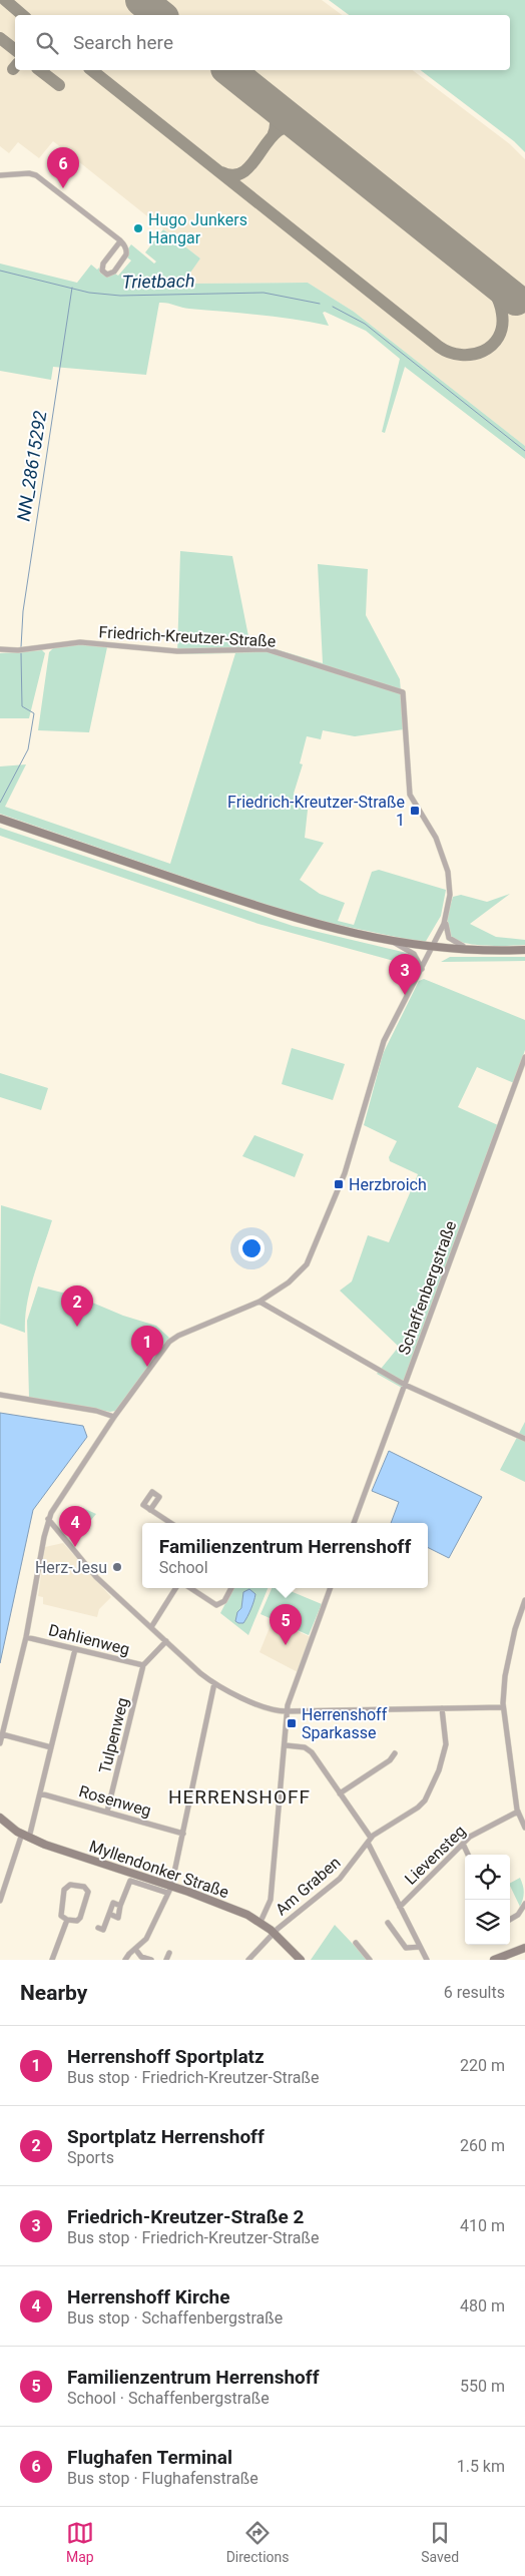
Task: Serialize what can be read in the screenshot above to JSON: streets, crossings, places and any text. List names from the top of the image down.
{
  "streets": {
    "main road": ["Myllendonker Straße"],
    "street": [
      "Friedrich-Kreutzer-Straße",
      "Schaffenbergstraße",
      "Dahlienweg",
      "Tulpenweg",
      "Rosenweg",
      "Lievensteg",
      "Am Graben"
    ]
  },
  "crossings": [
    ["Friedrich-Kreutzer-Straße", "Dahlienweg"],
    ["Dahlienweg", "Tulpenweg"],
    ["Tulpenweg", "Rosenweg"],
    ["Myllendonker Straße", "Am Graben"]
  ],
  "districts": ["HERRENSHOFF"],
  "water": ["Trietbach", "NN_28615292"],
  "places": {
    "other": ["Hugo Junkers Hangar", "Herz-Jesu"],
    "transit": ["Friedrich-Kreutzer-Straße 1", "Herzbroich", "Herrenshoff Sparkasse"]
  },
  "page": {
    "search": "Search here",
    "pins": [
      "6",
      "3",
      "2",
      "1",
      "4",
      "5"
    ],
    "popup": ["Familienzentrum Herrenshoff", "School"],
    "heading": ["Nearby", "6 results"],
    "list": [
      {
        "mark": "1",
        "name": "Herrenshoff Sportplatz",
        "note": "Bus stop · Friedrich-Kreutzer-Straße",
        "value": "220 m"
      },
      {
        "mark": "2",
        "name": "Sportplatz Herrenshoff",
        "note": "Sports",
        "value": "260 m"
      },
      {
        "mark": "3",
        "name": "Friedrich-Kreutzer-Straße 2",
        "note": "Bus stop · Friedrich-Kreutzer-Straße",
        "value": "410 m"
      },
      {
        "mark": "4",
        "name": "Herrenshoff Kirche",
        "note": "Bus stop · Schaffenbergstraße",
        "value": "480 m"
      },
      {
        "mark": "5",
        "name": "Familienzentrum Herrenshoff",
        "note": "School · Schaffenbergstraße",
        "value": "550 m"
      },
      {
        "mark": "6",
        "name": "Flughafen Terminal",
        "note": "Bus stop · Flughafenstraße",
        "value": "1.5 km"
      }
    ],
    "nav": ["Map", "Directions", "Saved"]
  }
}
